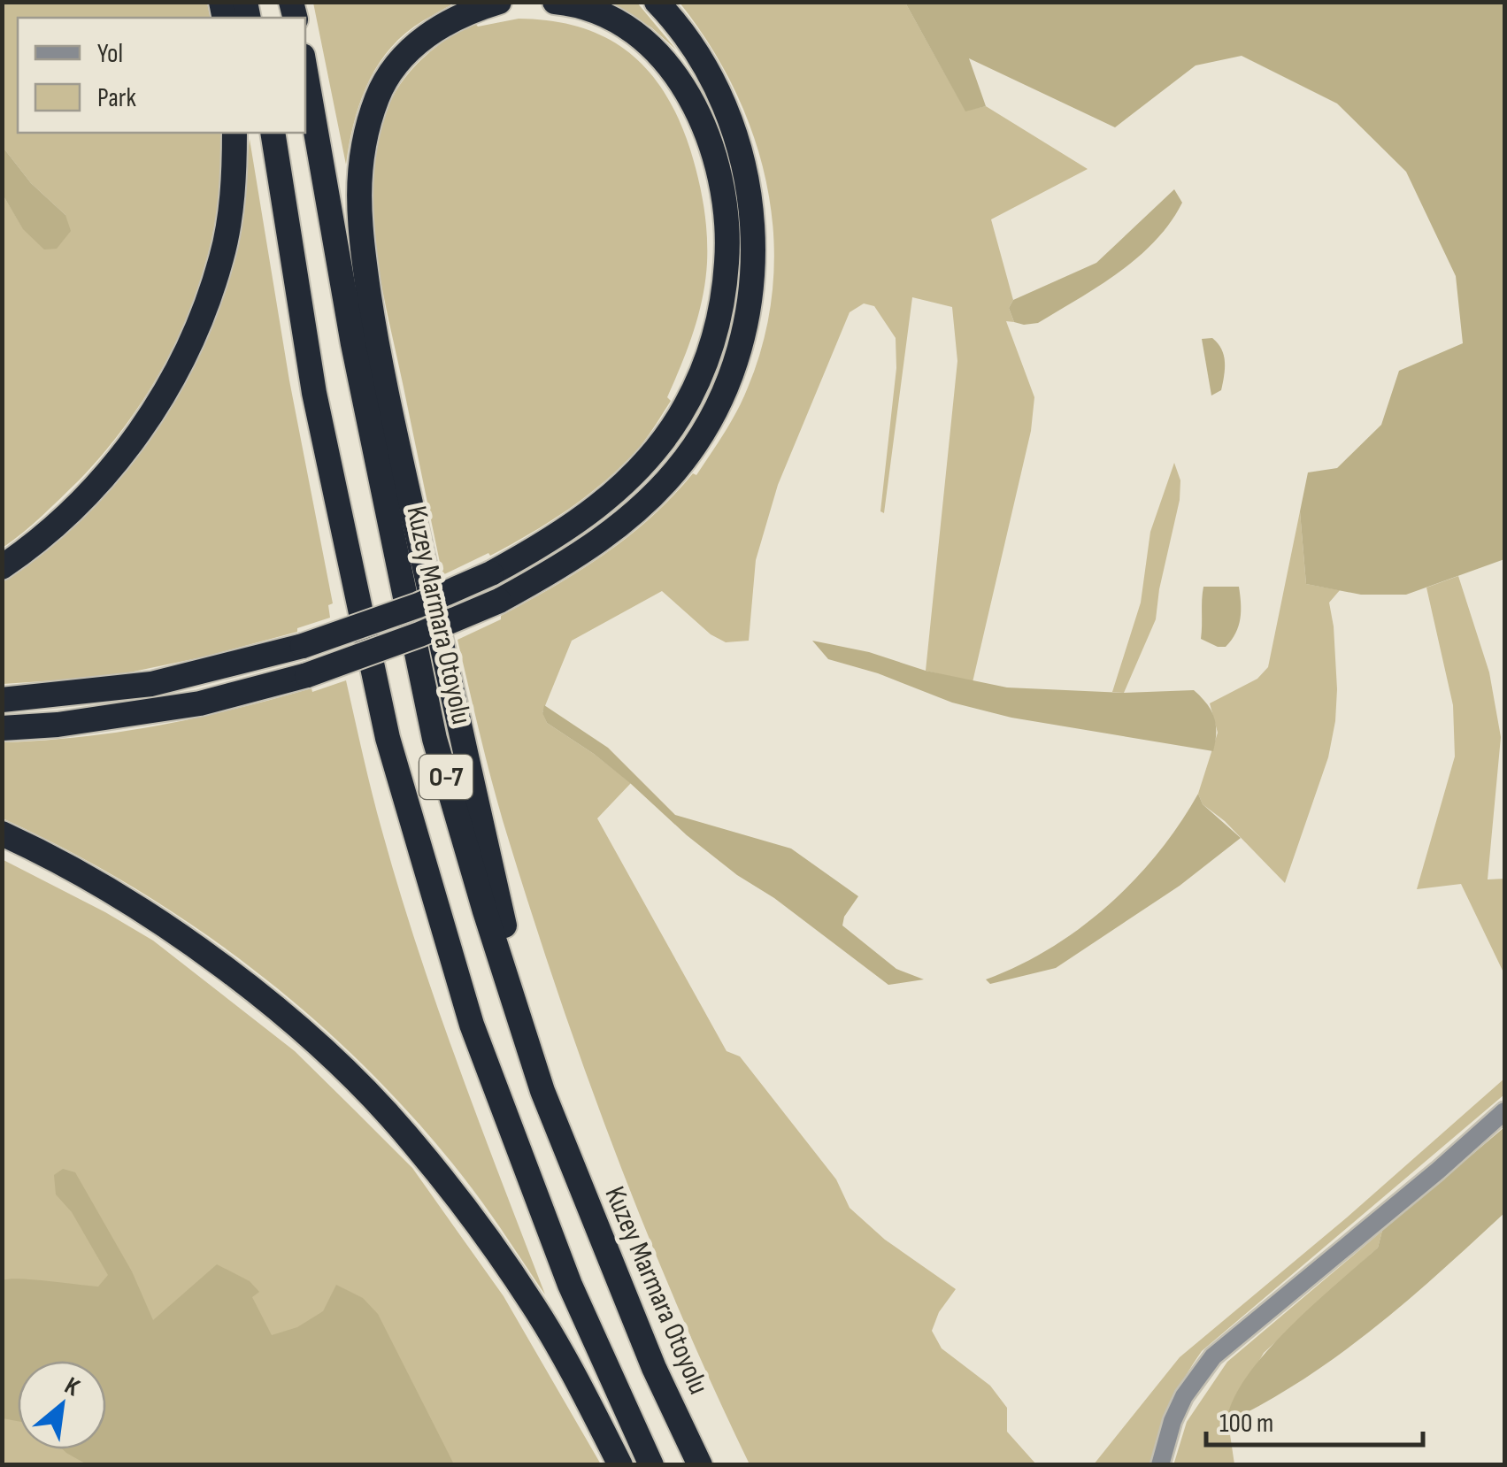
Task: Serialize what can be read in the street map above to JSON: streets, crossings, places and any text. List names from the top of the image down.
{
  "streets": {
    "highway": ["Kuzey Marmara Otoyolu", "O-7"]
  },
  "legend": ["Yol", "Park"],
  "scale_bar": "100 m",
  "north": "top right"
}
